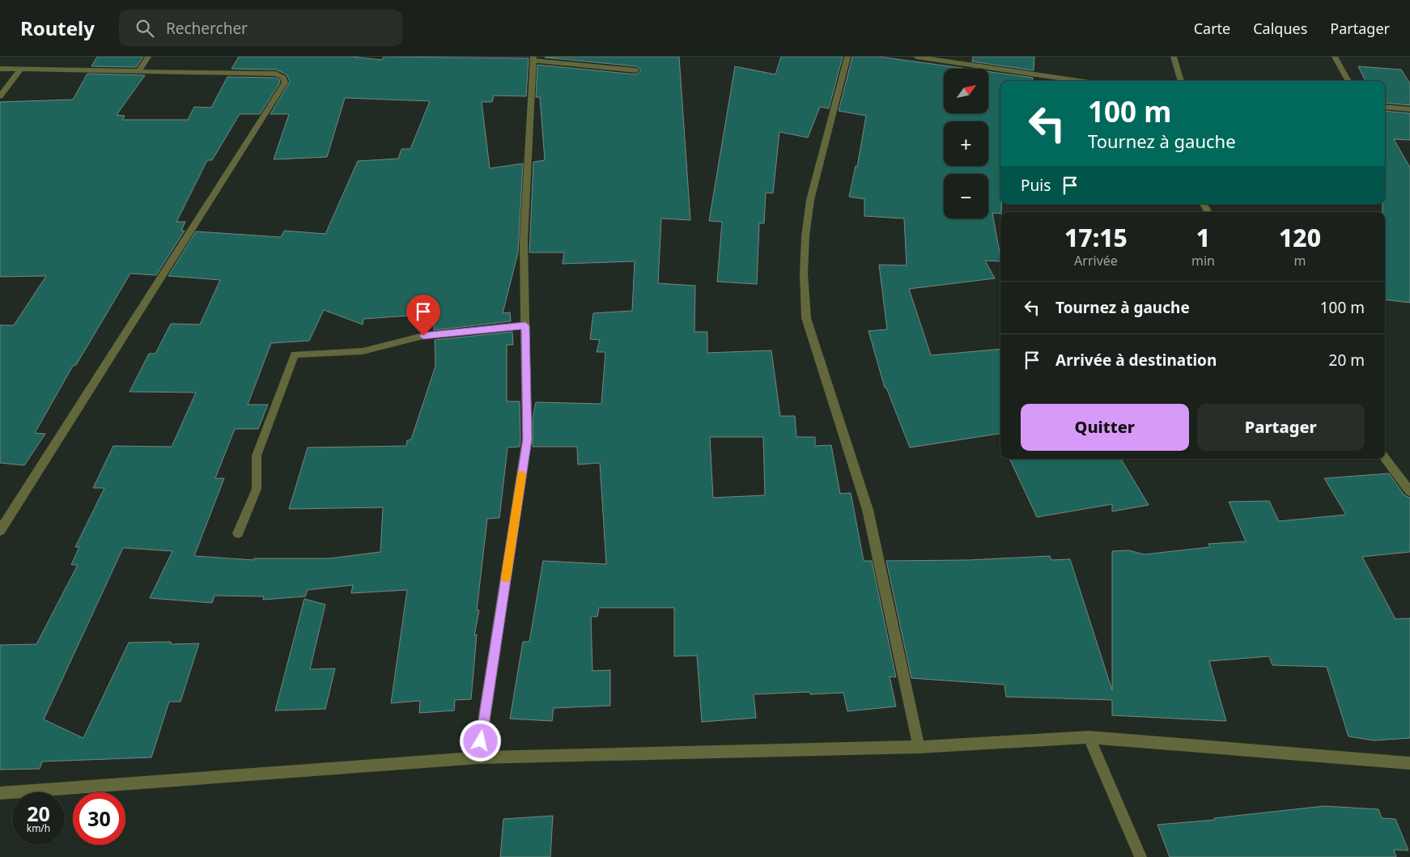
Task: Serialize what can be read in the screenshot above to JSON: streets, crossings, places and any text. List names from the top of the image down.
{
  "north": "top right",
  "page": {
    "header": "Routely",
    "search": "Rechercher",
    "nav": ["Carte", "Calques", "Partager"],
    "map_buttons": ["+", "−"],
    "turn": ["100 m", "Tournez à gauche"],
    "then": "Puis",
    "eta": [
      "17:15",
      "Arrivée",
      "1",
      "min",
      "120",
      "m"
    ],
    "list": [
      {
        "name": "Tournez à gauche",
        "value": "100 m"
      },
      {
        "name": "Arrivée à destination",
        "value": "20 m"
      }
    ],
    "buttons": ["Quitter", "Partager"],
    "speed": "20 km/h",
    "limit": "30"
  }
}
